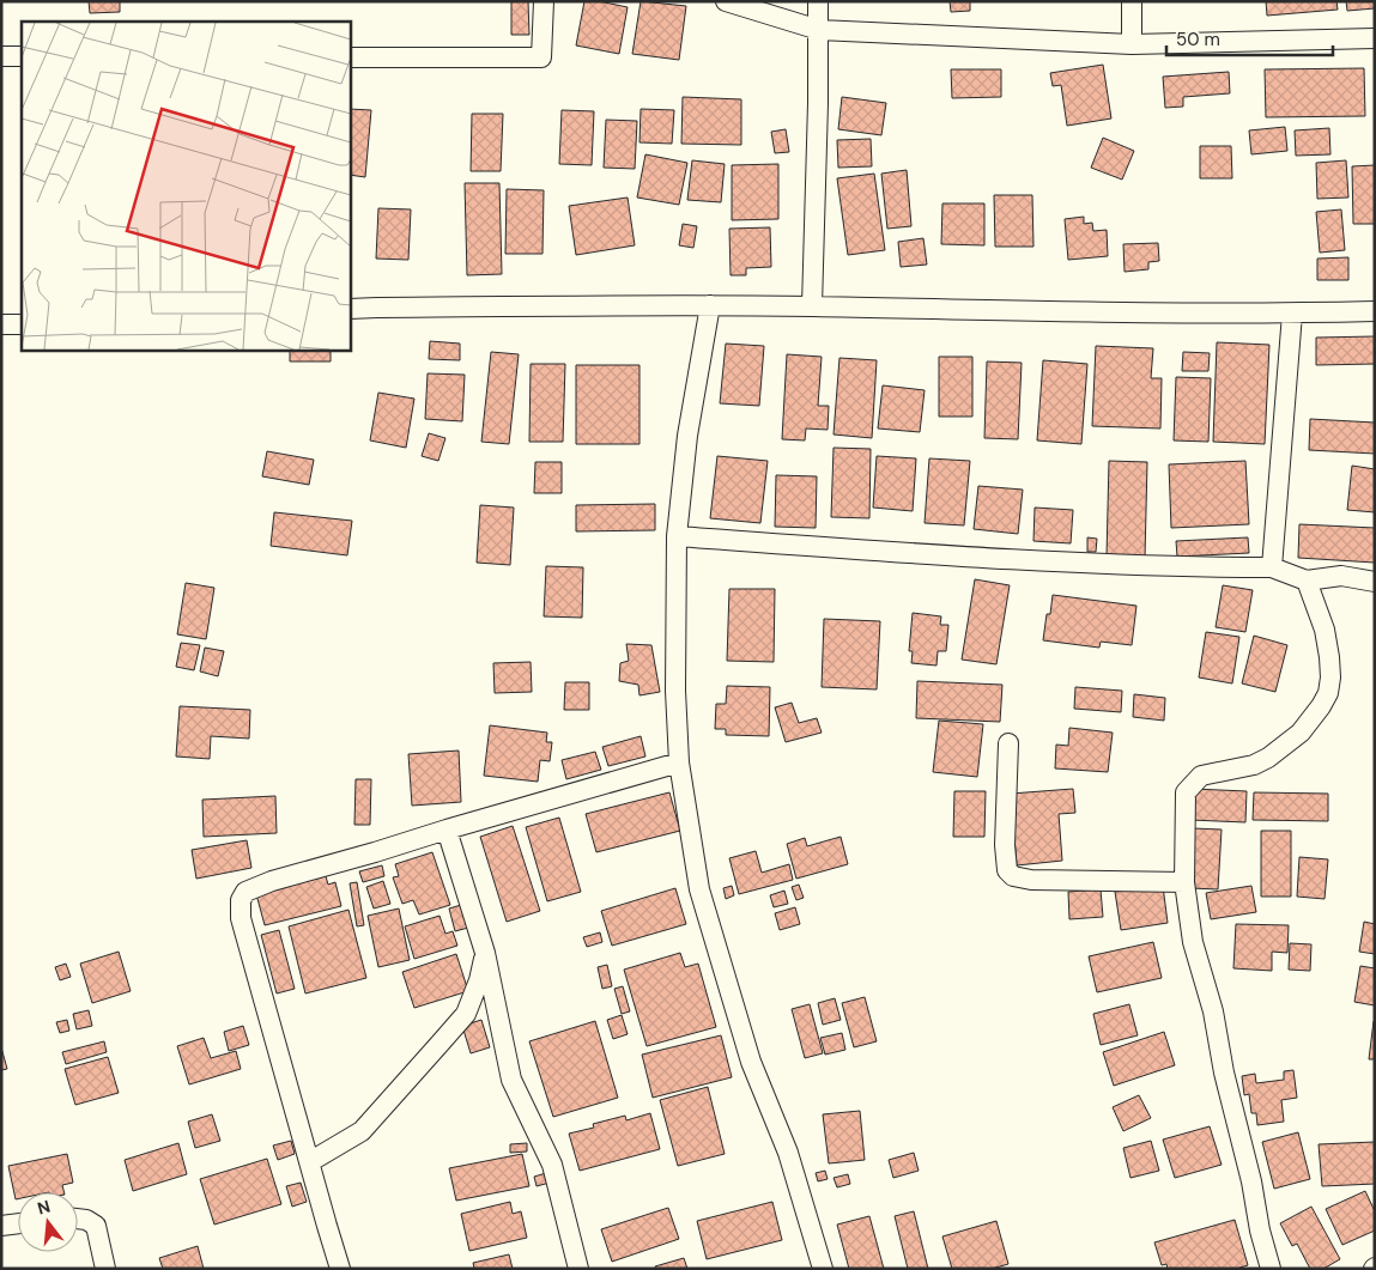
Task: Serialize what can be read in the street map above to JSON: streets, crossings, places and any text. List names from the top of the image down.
{
  "scale_bar": "50 m",
  "north": "top"
}
